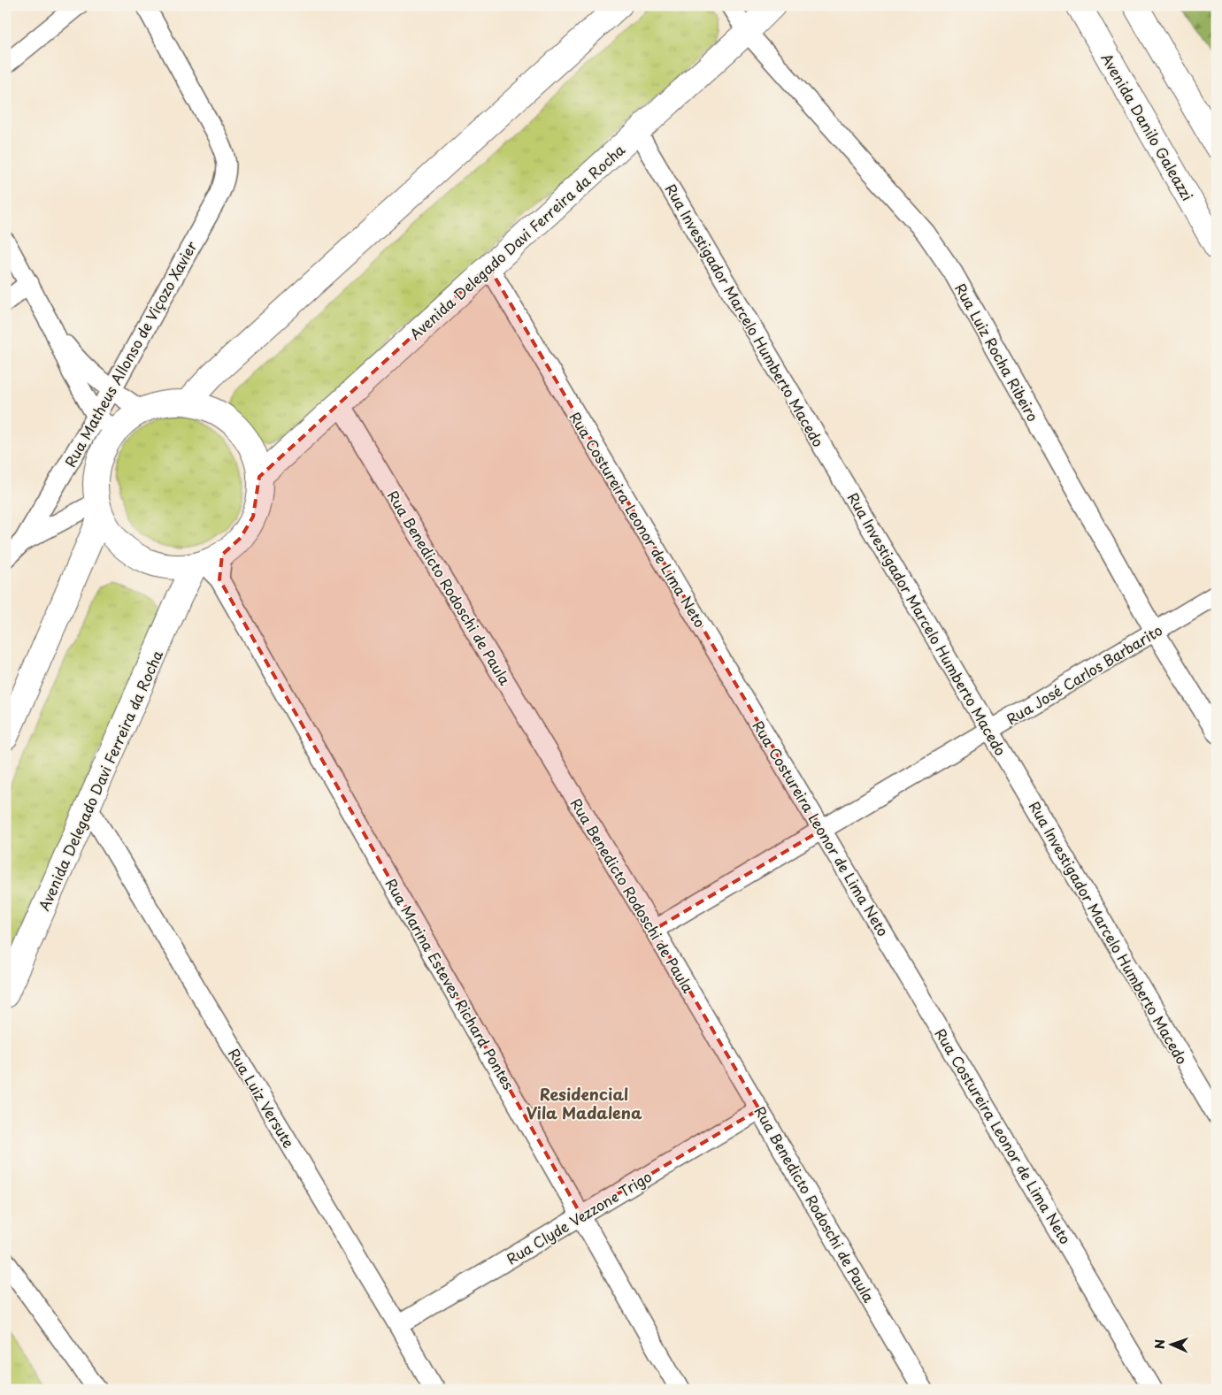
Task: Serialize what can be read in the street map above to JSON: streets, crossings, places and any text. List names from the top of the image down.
{
  "streets": {
    "main road": ["Avenida Danilo Galeazzi", "Avenida Delegado Davi Ferreira da Rocha"],
    "street": [
      "Rua Investigador Marcelo Humberto Macedo",
      "Rua Luiz Rocha Ribeiro",
      "Rua Matheus Allonso de Viçozo Xavier",
      "Rua Costureira Leonor de Lima Neto",
      "Rua Benedicto Rodoschi de Paula",
      "Rua José Carlos Barbarito",
      "Rua Marina Esteves Richard Pontes",
      "Rua Luiz Versute",
      "Rua Clyde Vezzone Trigo"
    ]
  },
  "crossings": [
    ["Avenida Delegado Davi Ferreira da Rocha", "Rua Investigador Marcelo Humberto Macedo"],
    ["Avenida Delegado Davi Ferreira da Rocha", "Rua Luiz Rocha Ribeiro"],
    ["Avenida Delegado Davi Ferreira da Rocha", "Rua Costureira Leonor de Lima Neto"],
    ["Avenida Delegado Davi Ferreira da Rocha", "Rua Benedicto Rodoschi de Paula"],
    ["Avenida Delegado Davi Ferreira da Rocha", "Rua Marina Esteves Richard Pontes"],
    ["Avenida Delegado Davi Ferreira da Rocha", "Rua Luiz Versute"],
    ["Rua Investigador Marcelo Humberto Macedo", "Rua José Carlos Barbarito"],
    ["Rua Luiz Rocha Ribeiro", "Rua José Carlos Barbarito"],
    ["Rua Costureira Leonor de Lima Neto", "Rua José Carlos Barbarito"],
    ["Rua Benedicto Rodoschi de Paula", "Rua José Carlos Barbarito"],
    ["Rua Benedicto Rodoschi de Paula", "Rua Clyde Vezzone Trigo"],
    ["Rua Marina Esteves Richard Pontes", "Rua Clyde Vezzone Trigo"],
    ["Rua Luiz Versute", "Rua Clyde Vezzone Trigo"]
  ],
  "districts": ["Residencial Vila Madalena"],
  "north": "left"
}
